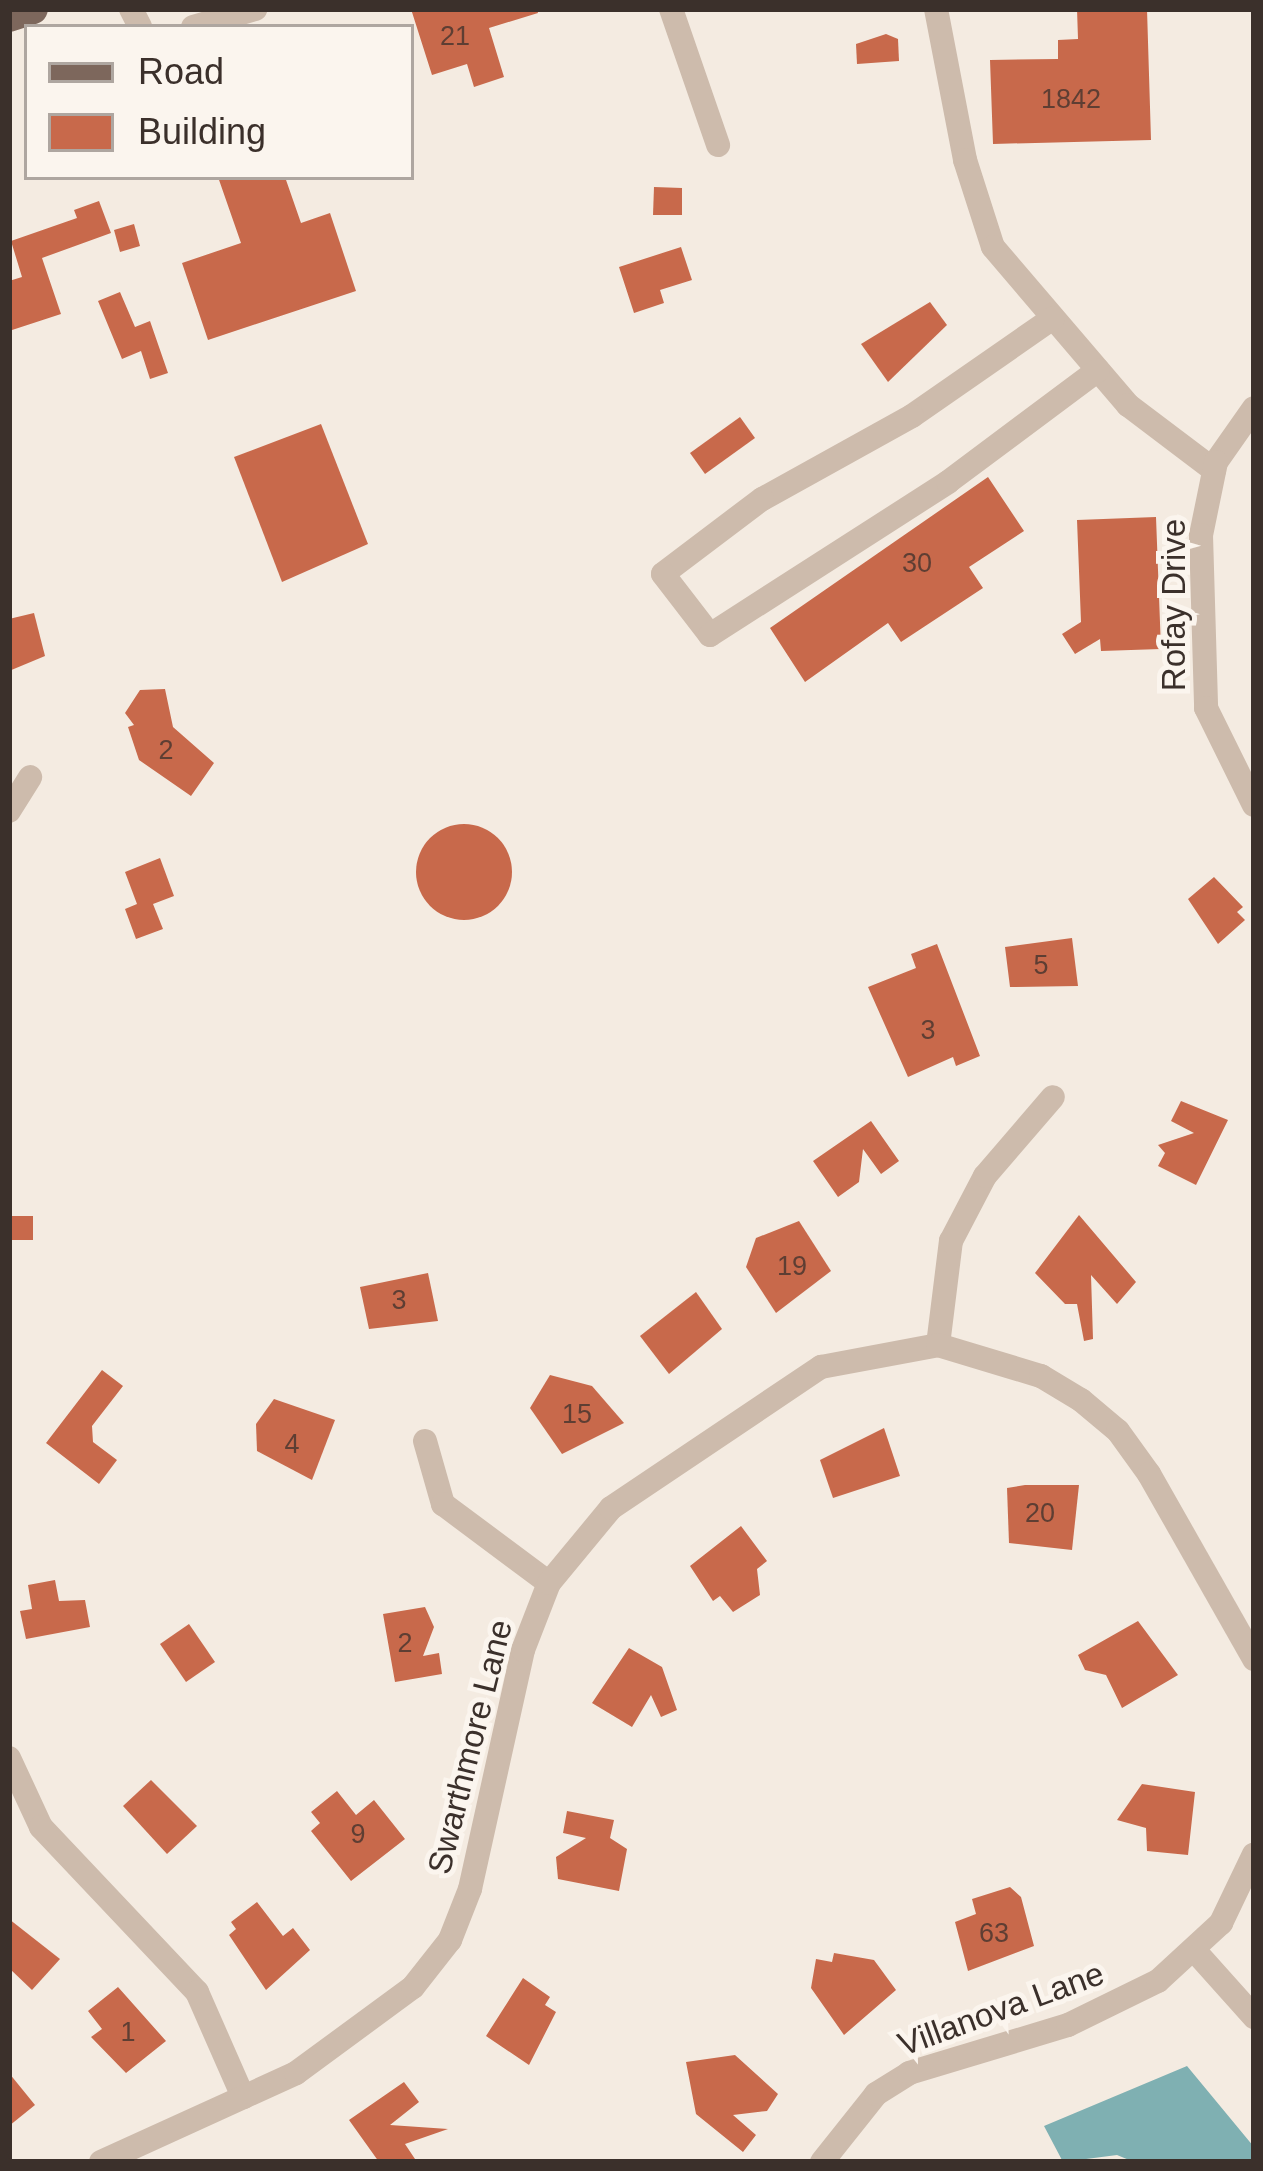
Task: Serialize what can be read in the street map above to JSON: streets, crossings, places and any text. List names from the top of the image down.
{
  "streets": {
    "street": ["Rofay Drive", "Swarthmore Lane", "Villanova Lane"]
  },
  "house_numbers": [
    "21",
    "1842",
    "30",
    "2",
    "5",
    "3",
    "19",
    "3",
    "15",
    "4",
    "20",
    "2",
    "9",
    "63",
    "1"
  ],
  "legend": ["Road", "Building"]
}
